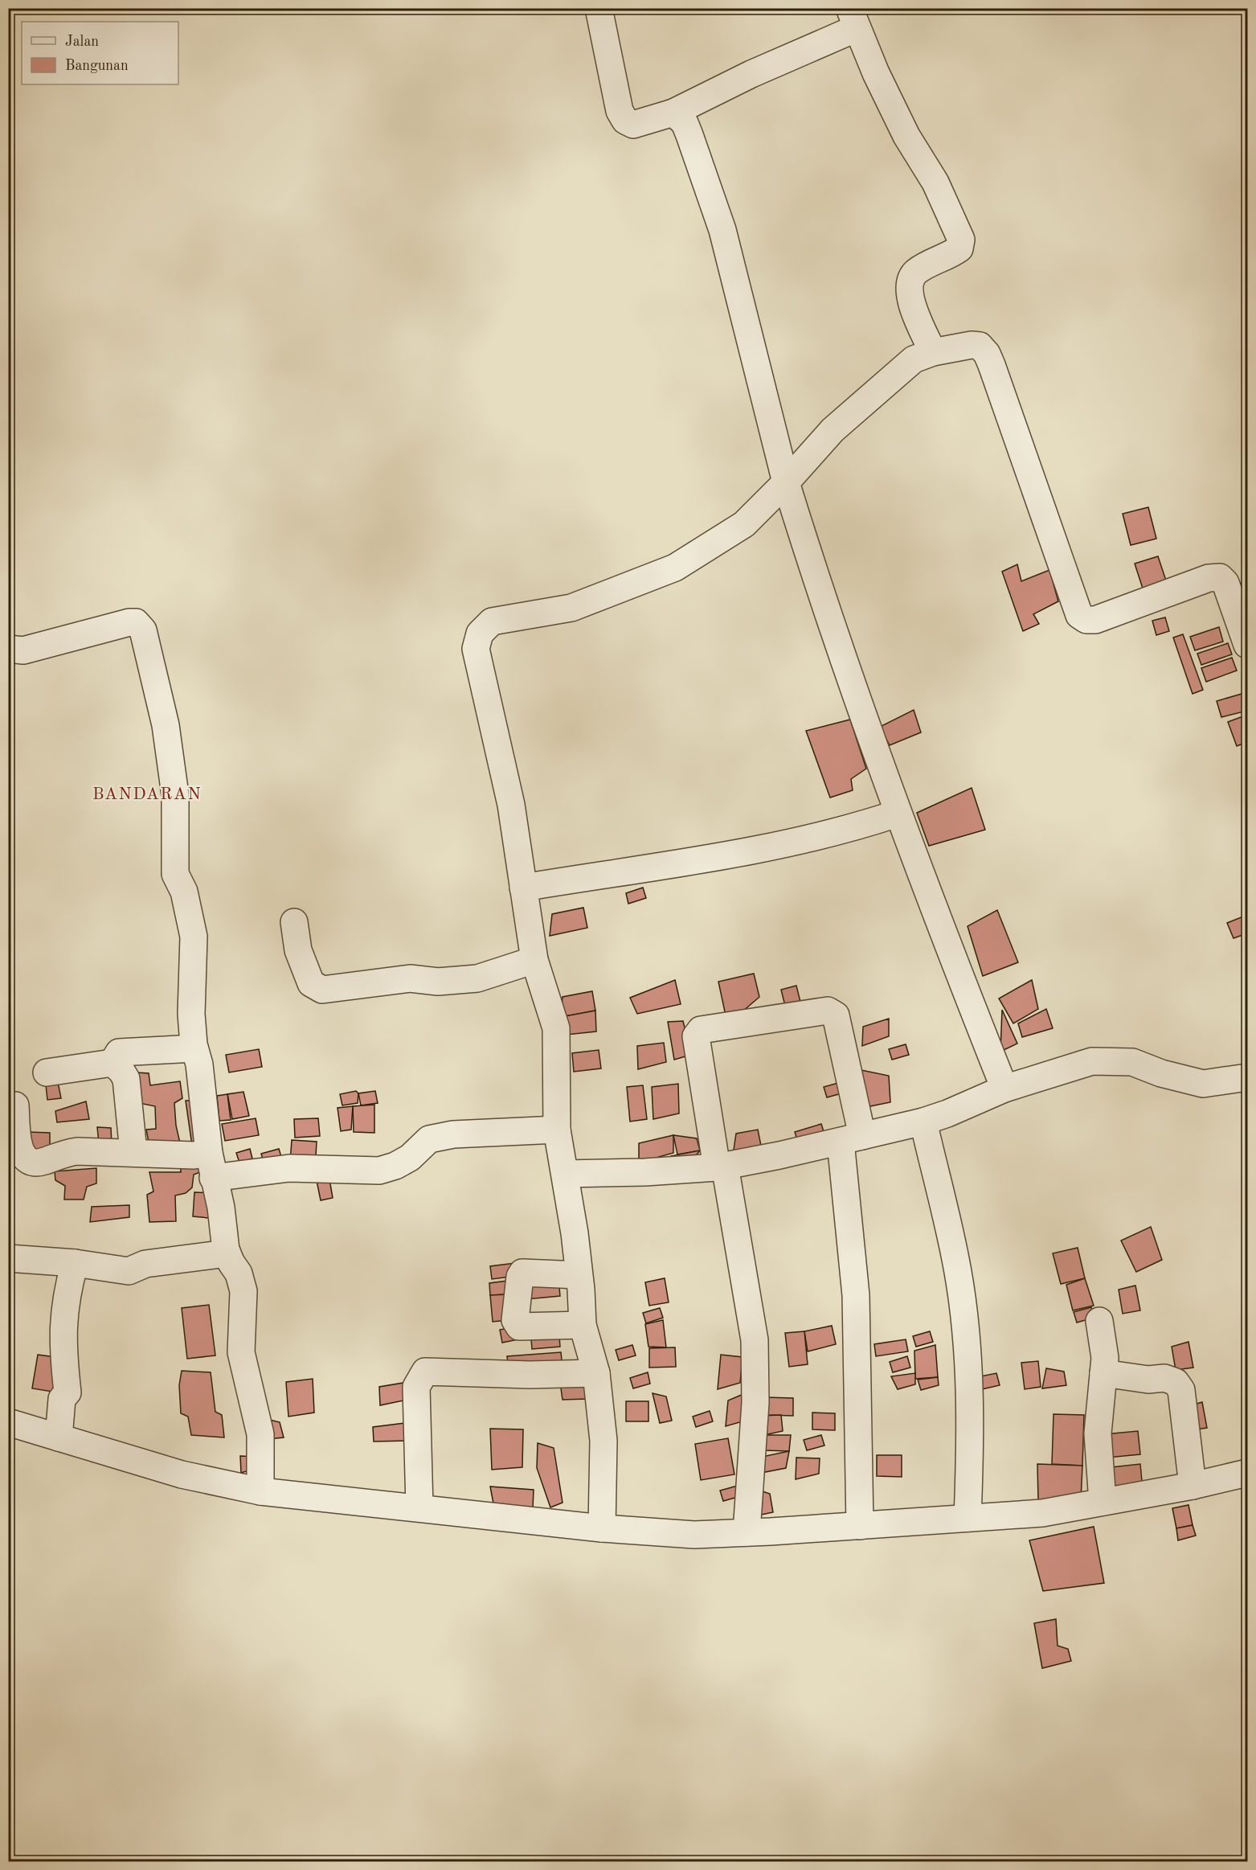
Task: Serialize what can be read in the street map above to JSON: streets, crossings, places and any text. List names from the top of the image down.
{
  "districts": ["BANDARAN"],
  "legend": ["Jalan", "Bangunan"]
}
